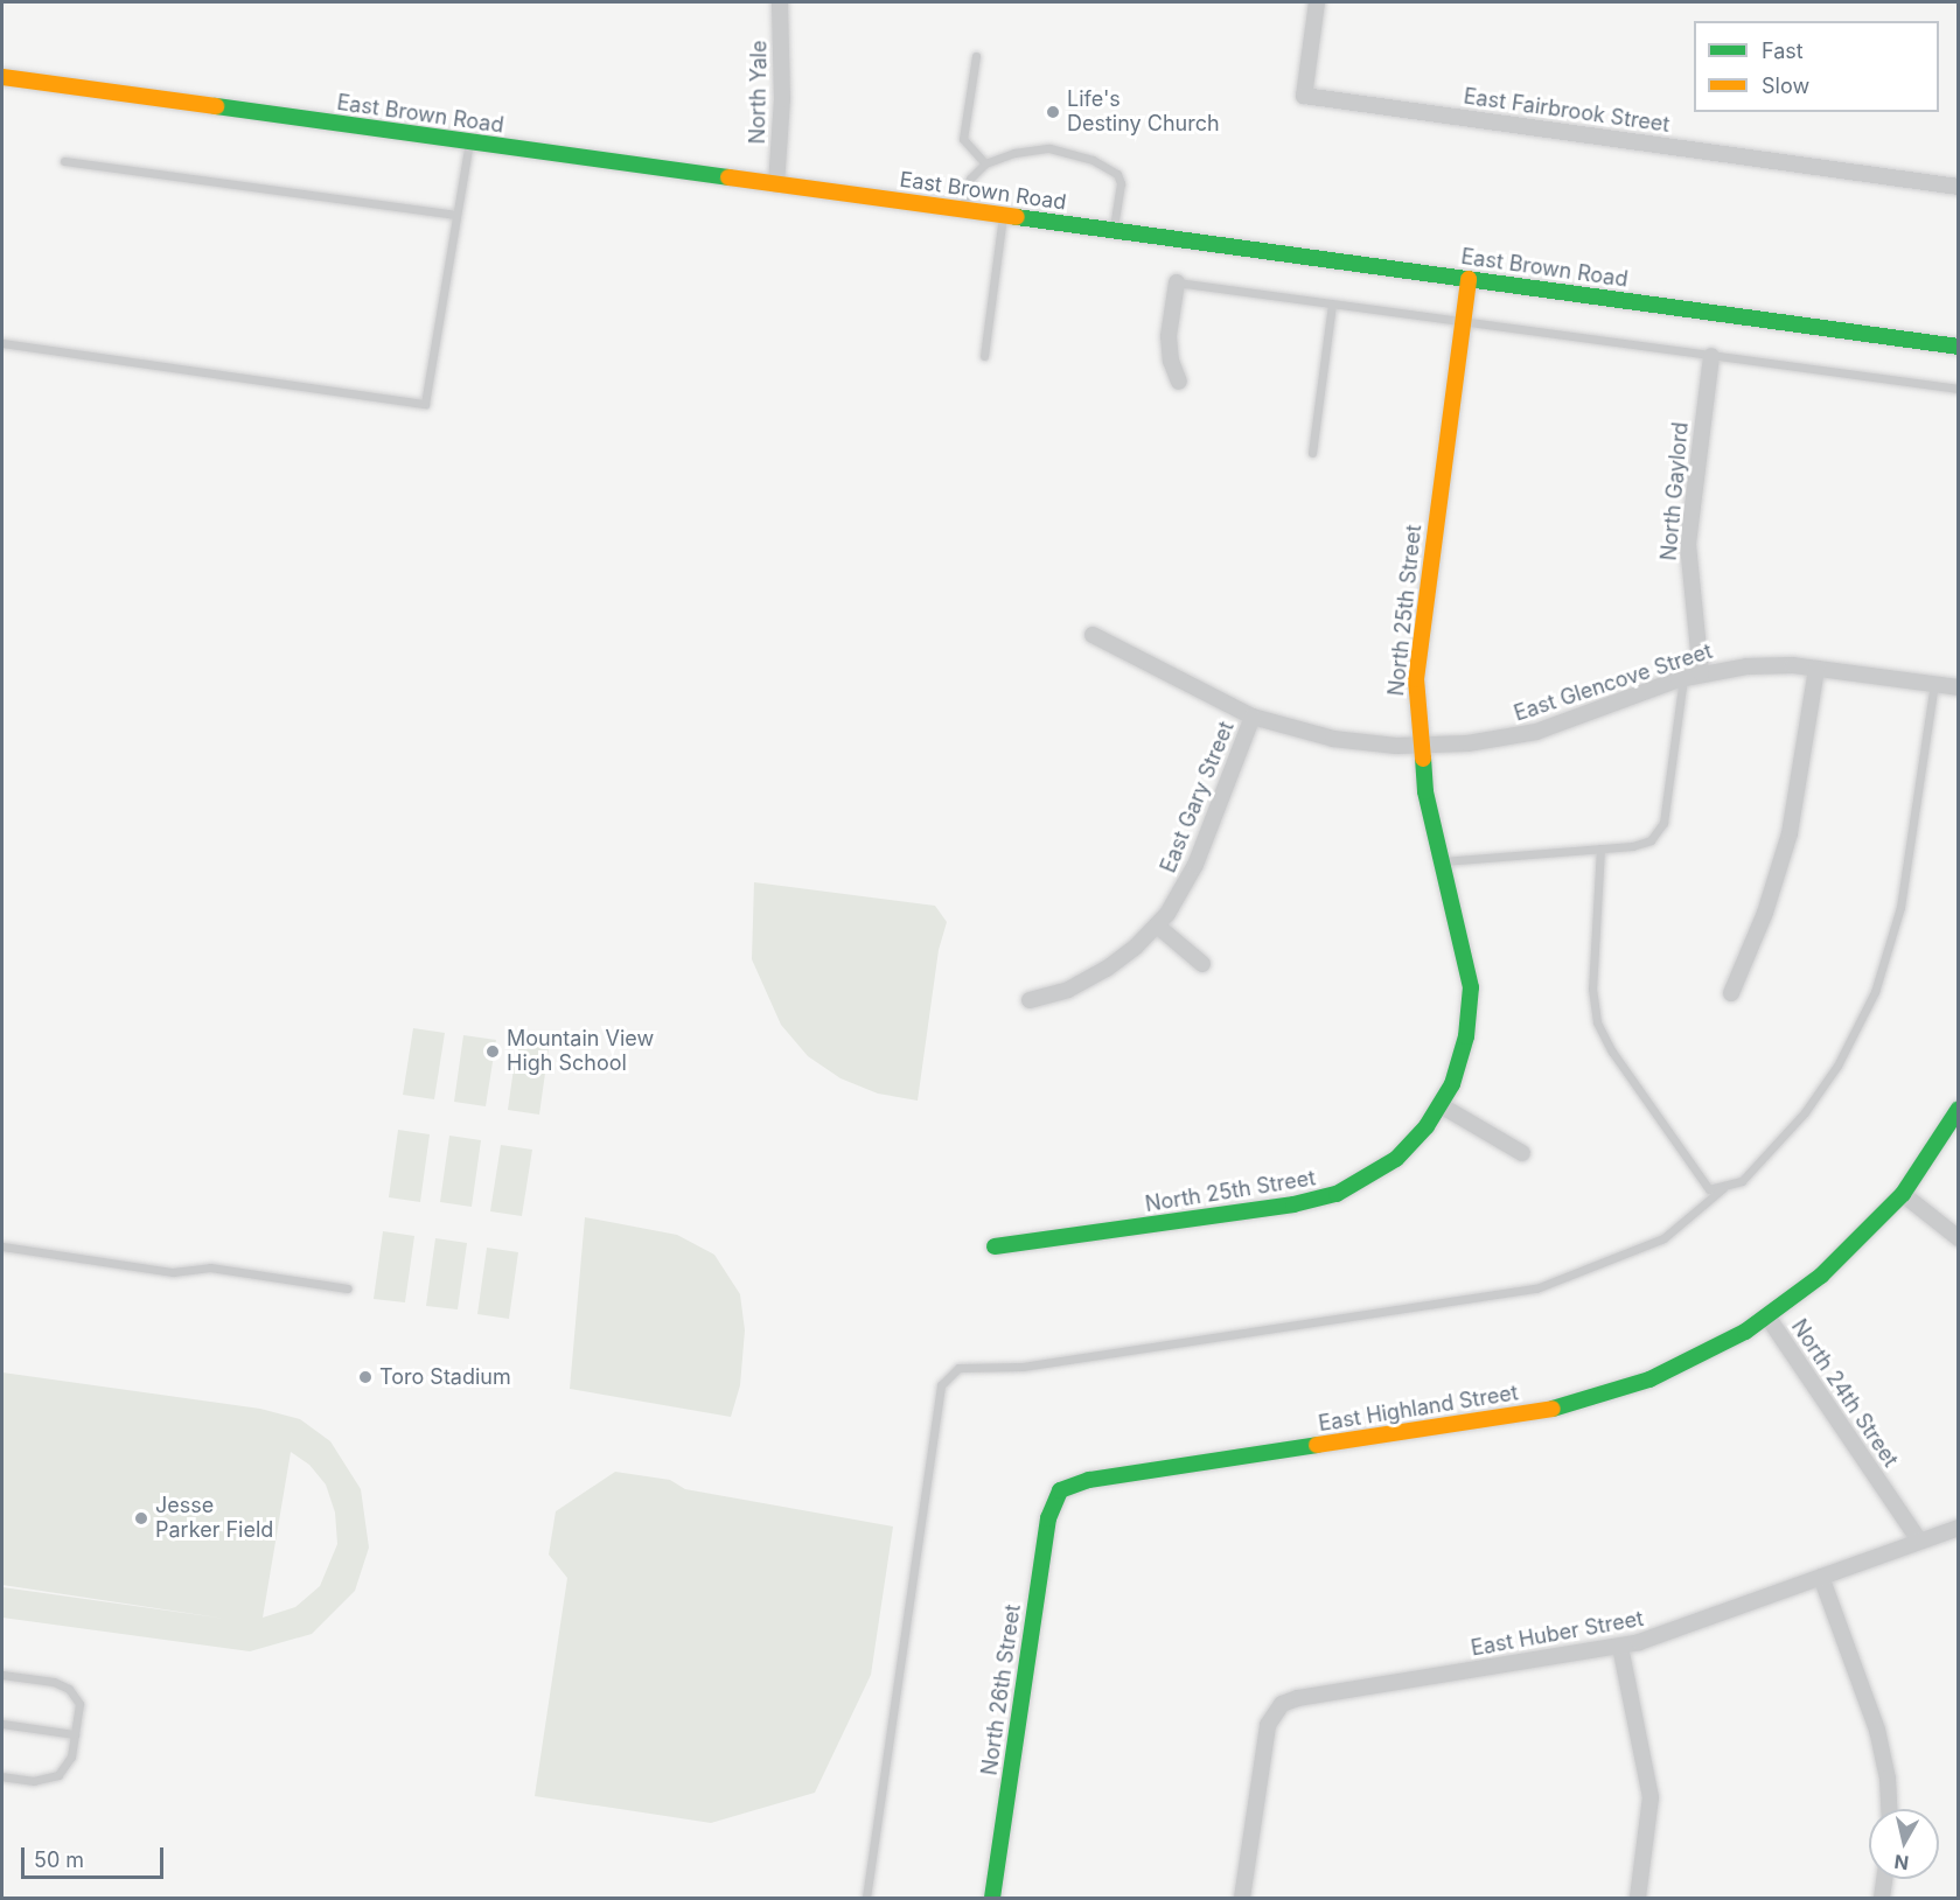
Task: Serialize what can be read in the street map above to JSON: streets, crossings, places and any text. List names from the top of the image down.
{
  "streets": {
    "street": [
      "North Yale",
      "East Fairbrook Street",
      "East Brown Road",
      "North Gaylord",
      "North 25th Street",
      "East Glencove Street",
      "East Gary Street",
      "North 24th Street",
      "East Highland Street",
      "East Huber Street",
      "North 26th Street"
    ]
  },
  "crossings": [
    ["North Yale", "East Brown Road"],
    ["East Brown Road", "North 25th Street"],
    ["North Gaylord", "East Glencove Street"],
    ["North 25th Street", "East Glencove Street"],
    ["East Glencove Street", "East Gary Street"],
    ["North 24th Street", "East Highland Street"],
    ["North 24th Street", "East Huber Street"],
    ["East Highland Street", "North 26th Street"]
  ],
  "places": [
    "Life's Destiny Church",
    "Mountain View High School",
    "Toro Stadium",
    "Jesse Parker Field"
  ],
  "legend": ["Fast", "Slow"],
  "scale_bar": "50 m",
  "north": "bottom"
}
